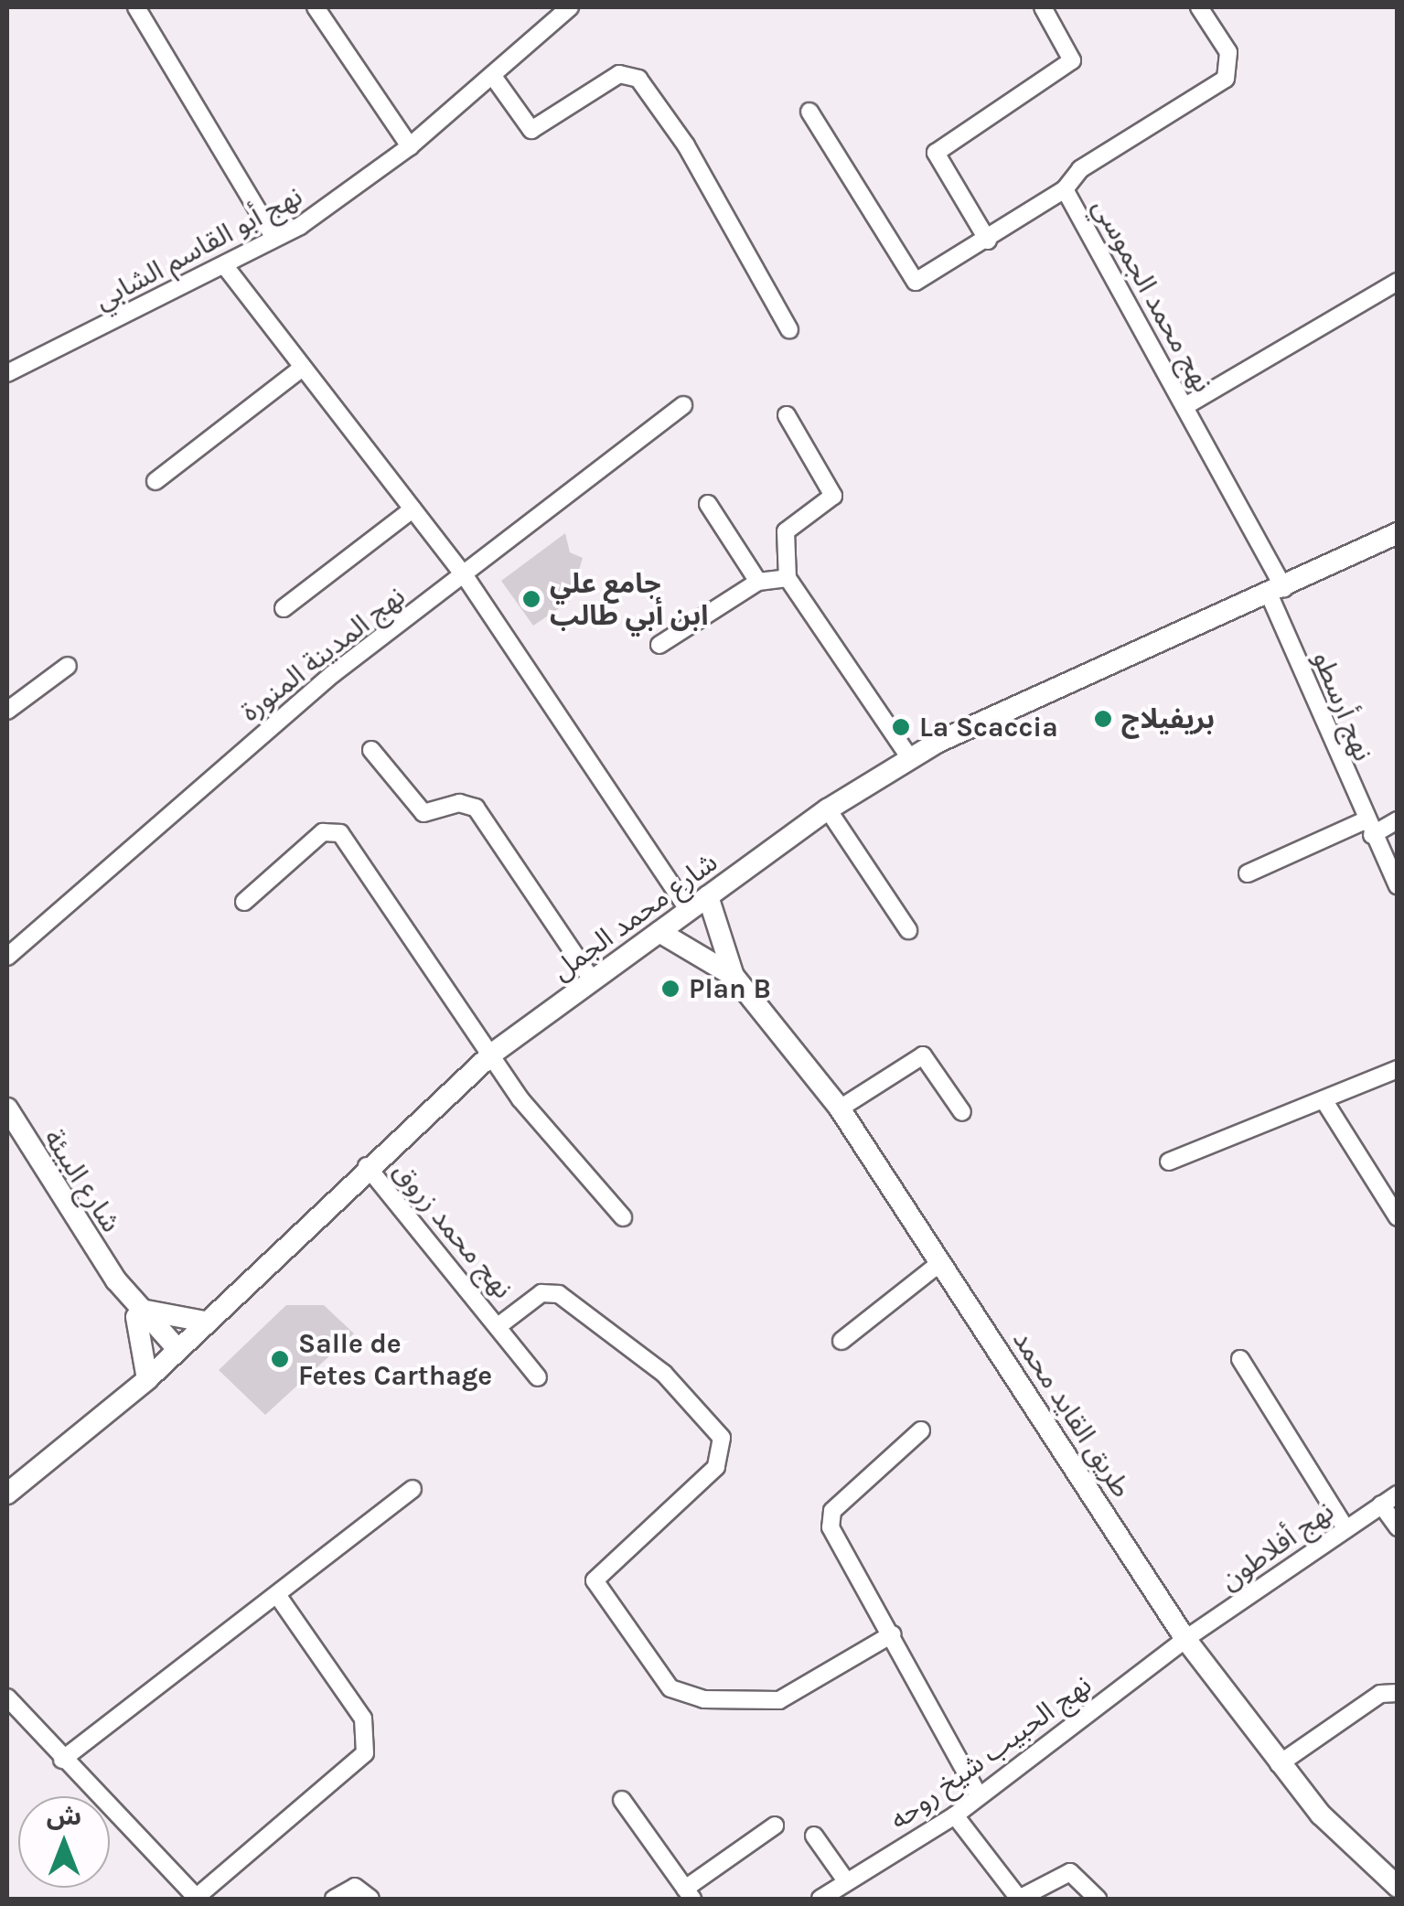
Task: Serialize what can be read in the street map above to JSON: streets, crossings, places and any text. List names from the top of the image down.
{
  "streets": {
    "street": [
      "نهج أبو القاسم الشابي",
      "نهج محمد الجموسي",
      "نهج المدينة المنورة",
      "نهج أرسطو",
      "شارع محمد الجمل",
      "شارع البيئة",
      "نهج محمد زروق",
      "طريق القايد محمد",
      "نهج أفلاطون",
      "نهج الحبيب شيخ روحه"
    ]
  },
  "crossings": [
    ["نهج محمد الجموسي", "نهج أرسطو"],
    ["نهج محمد الجموسي", "شارع محمد الجمل"],
    ["نهج أرسطو", "شارع محمد الجمل"],
    ["شارع محمد الجمل", "شارع البيئة"],
    ["شارع محمد الجمل", "نهج محمد زروق"],
    ["شارع محمد الجمل", "طريق القايد محمد"],
    ["طريق القايد محمد", "نهج أفلاطون"],
    ["طريق القايد محمد", "نهج الحبيب شيخ روحه"],
    ["نهج أفلاطون", "نهج الحبيب شيخ روحه"]
  ],
  "places": [
    "جامع علي ابن أبي طالب",
    "بريفيلاج",
    "La Scaccia",
    "Plan B",
    "Salle de Fetes Carthage"
  ],
  "north": "top"
}
